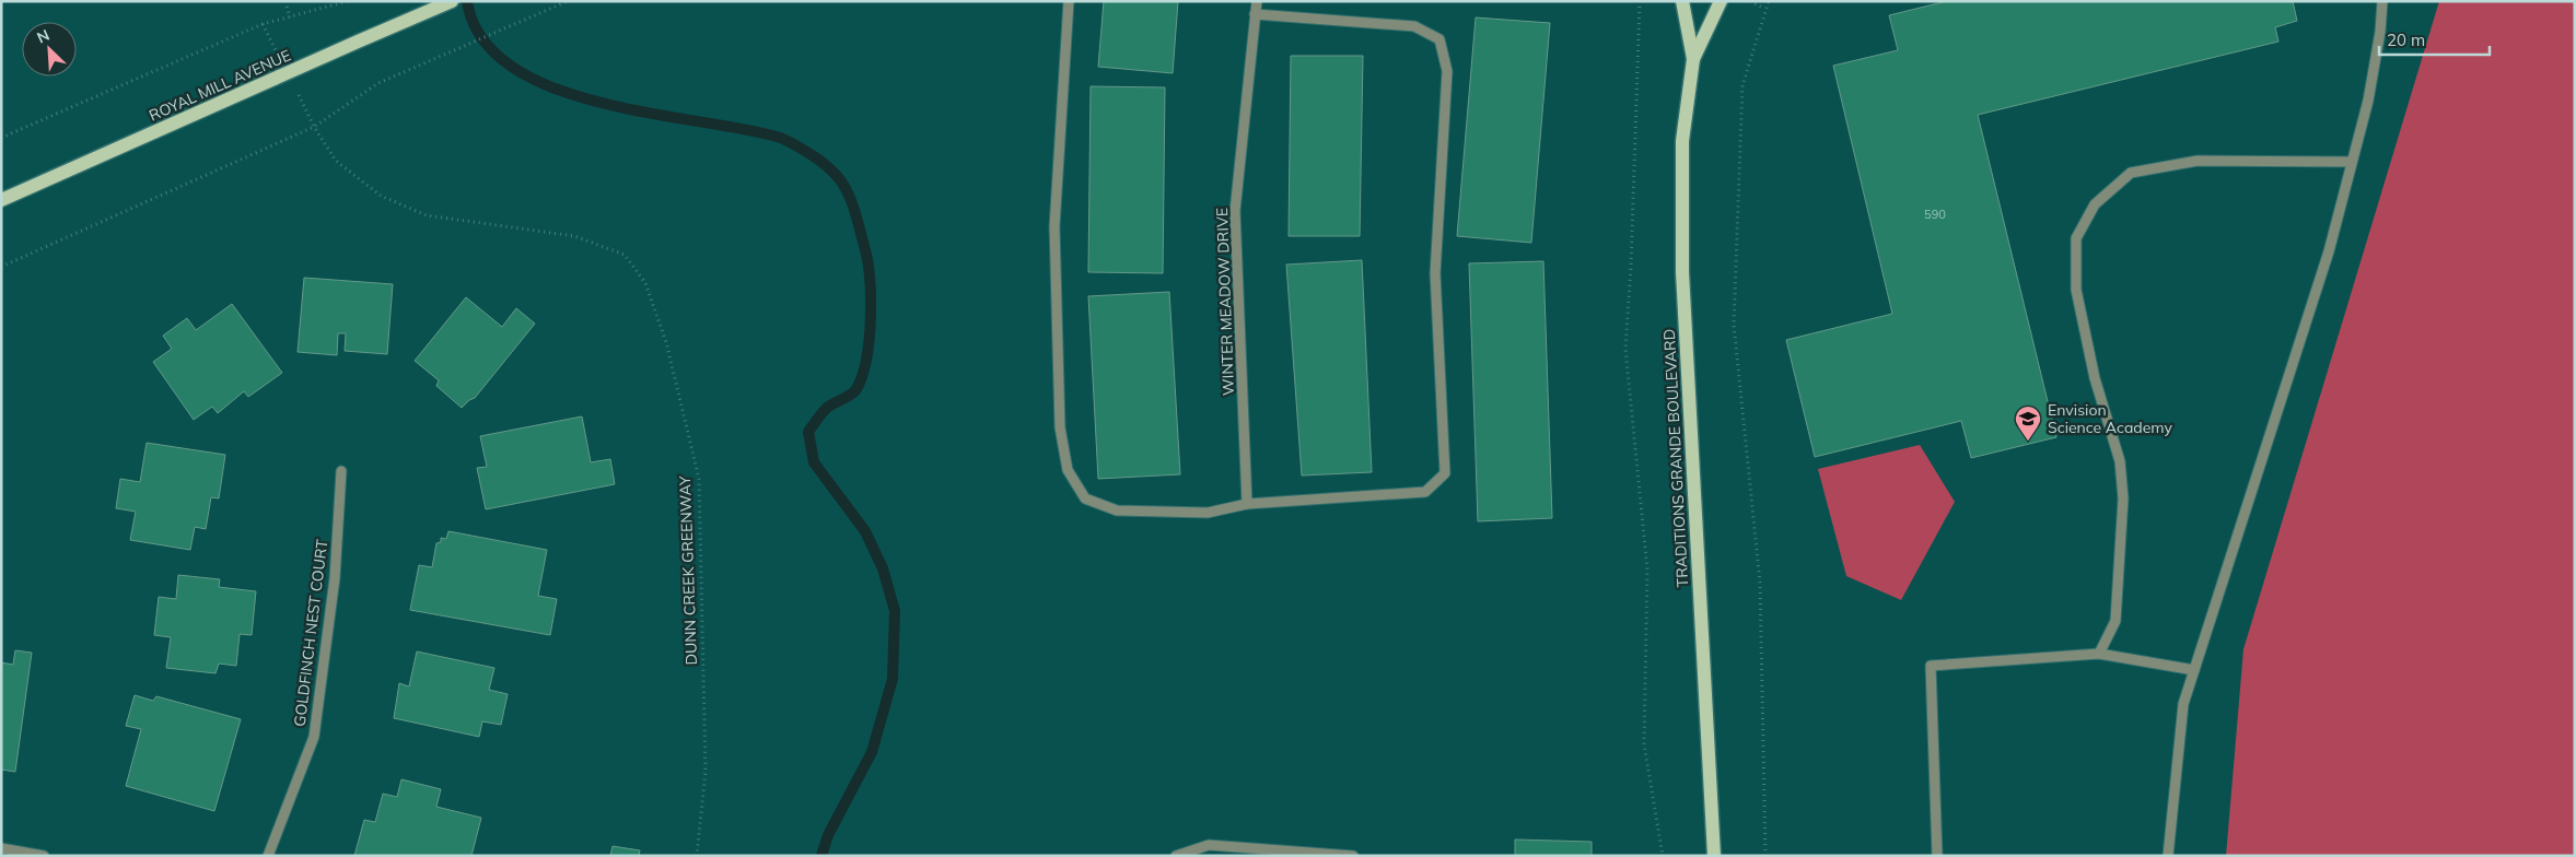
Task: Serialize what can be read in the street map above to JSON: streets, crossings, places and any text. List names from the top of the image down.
{
  "streets": {
    "main road": ["ROYAL MILL AVENUE", "TRADITIONS GRANDE BOULEVARD"],
    "street": ["WINTER MEADOW DRIVE", "GOLDFINCH NEST COURT"],
    "path": ["DUNN CREEK GREENWAY"]
  },
  "places": {
    "school or university": ["Envision Science Academy"]
  },
  "house_numbers": ["590"],
  "scale_bar": "20 m",
  "north": "top left"
}
